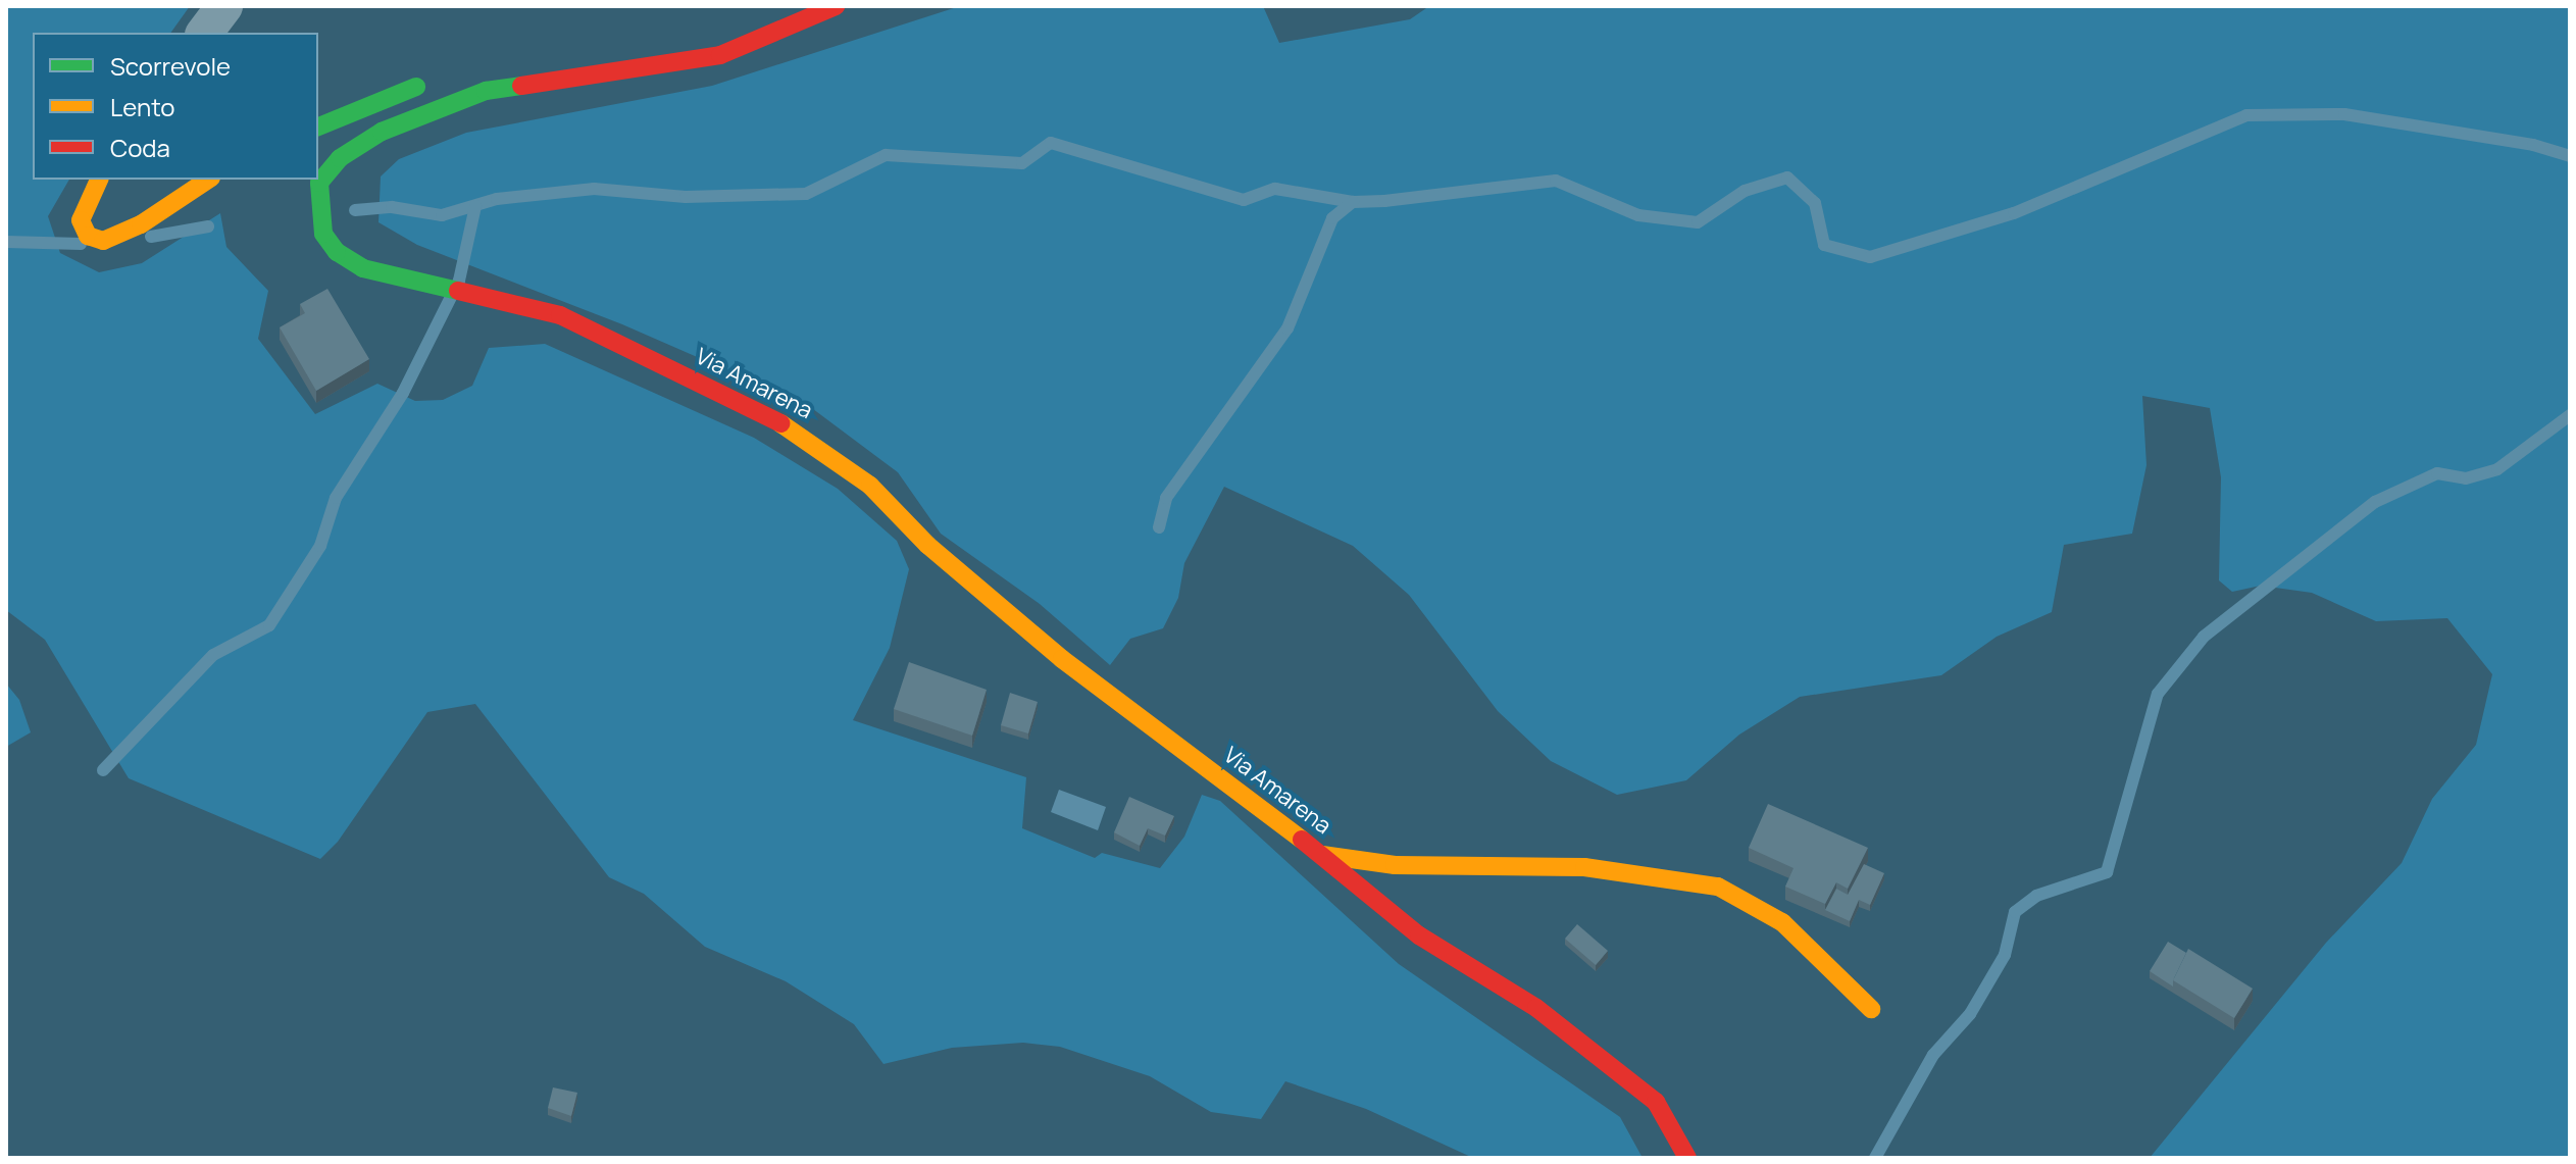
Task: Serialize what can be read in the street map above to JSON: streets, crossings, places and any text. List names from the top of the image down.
{
  "streets": {
    "street": ["Via Amarena"]
  },
  "legend": ["Scorrevole", "Lento", "Coda"]
}
